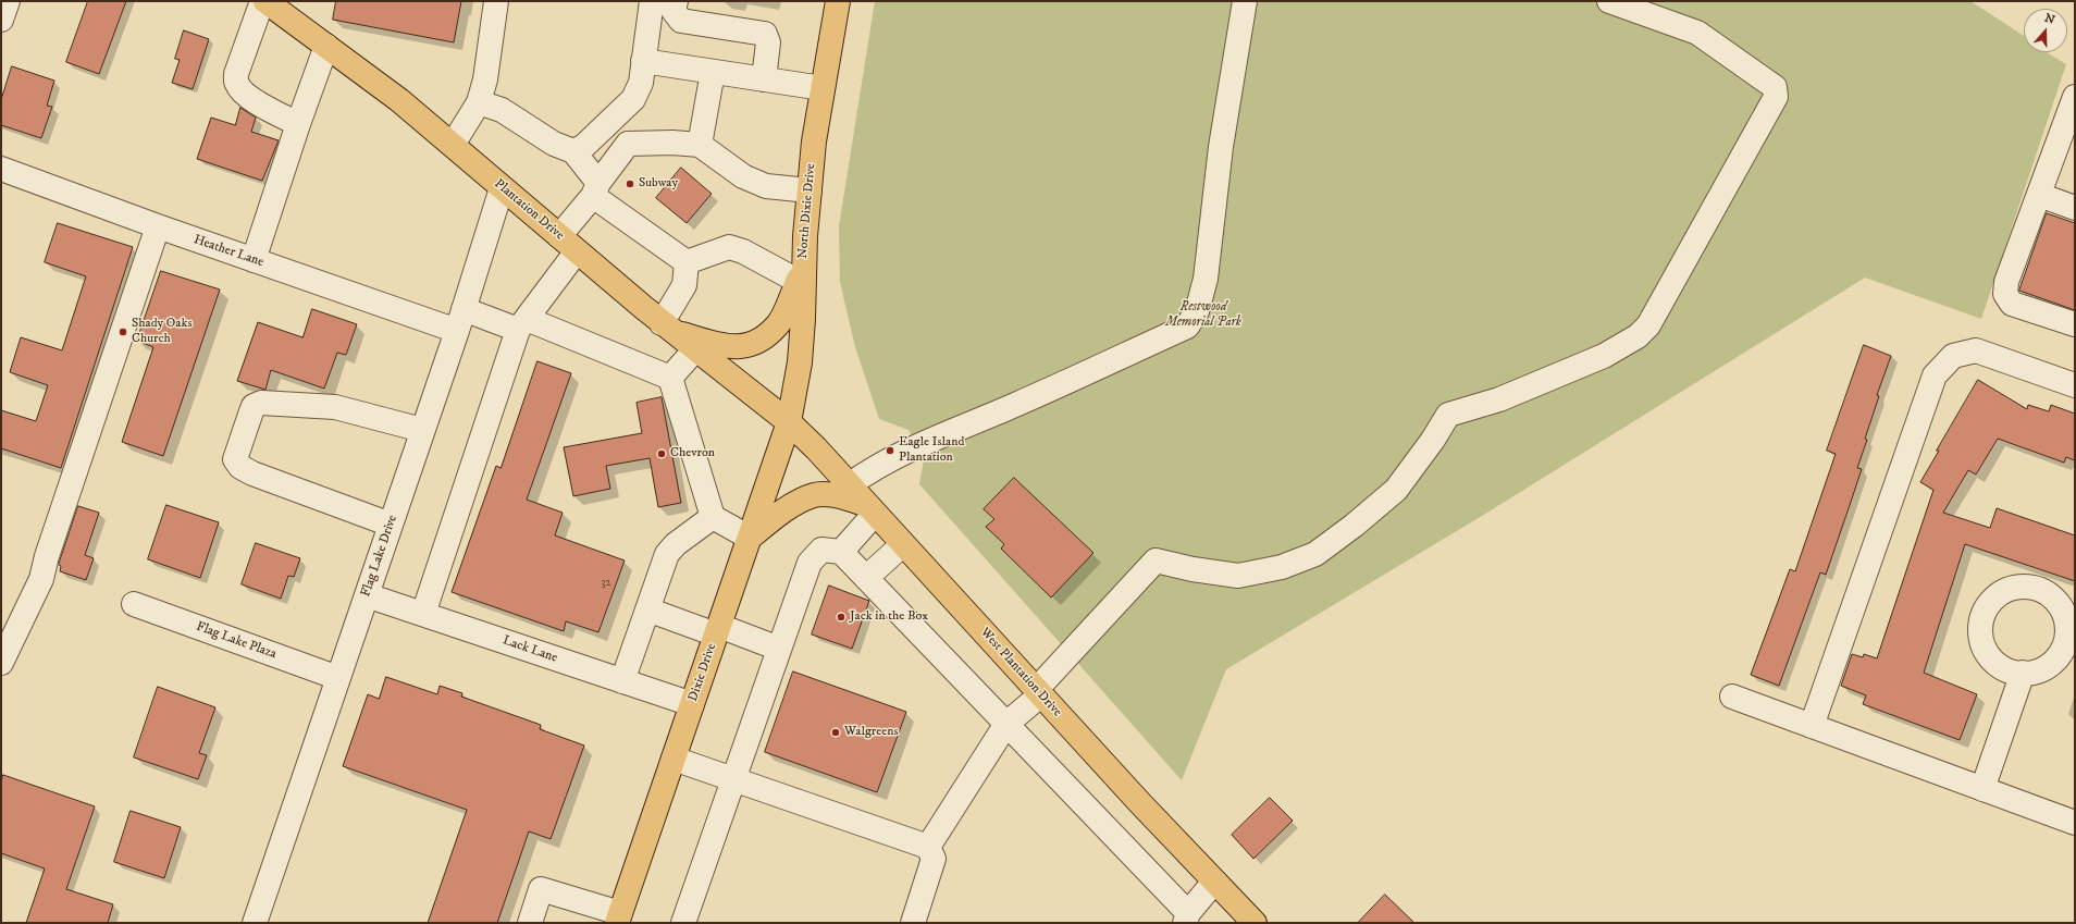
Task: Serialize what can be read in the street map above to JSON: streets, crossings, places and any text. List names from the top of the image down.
{
  "streets": {
    "main road": [
      "Plantation Drive",
      "North Dixie Drive",
      "Dixie Drive",
      "West Plantation Drive"
    ],
    "street": [
      "Heather Lane",
      "Flag Lake Drive",
      "Flag Lake Plaza",
      "Lack Lane"
    ]
  },
  "crossings": [
    ["Plantation Drive", "North Dixie Drive"],
    ["Plantation Drive", "Flag Lake Drive"],
    ["Plantation Drive", "Dixie Drive"],
    ["Plantation Drive", "West Plantation Drive"],
    ["North Dixie Drive", "Dixie Drive"],
    ["North Dixie Drive", "West Plantation Drive"],
    ["Heather Lane", "Flag Lake Drive"],
    ["Flag Lake Drive", "Flag Lake Plaza"],
    ["Flag Lake Drive", "Lack Lane"],
    ["Lack Lane", "Dixie Drive"],
    ["Dixie Drive", "West Plantation Drive"]
  ],
  "parks": ["Restwood Memorial Park"],
  "places": [
    "Subway",
    "Shady Oaks Church",
    "Eagle Island Plantation",
    "Chevron",
    "Jack in the Box",
    "Walgreens"
  ],
  "house_numbers": ["32"],
  "north": "top"
}
